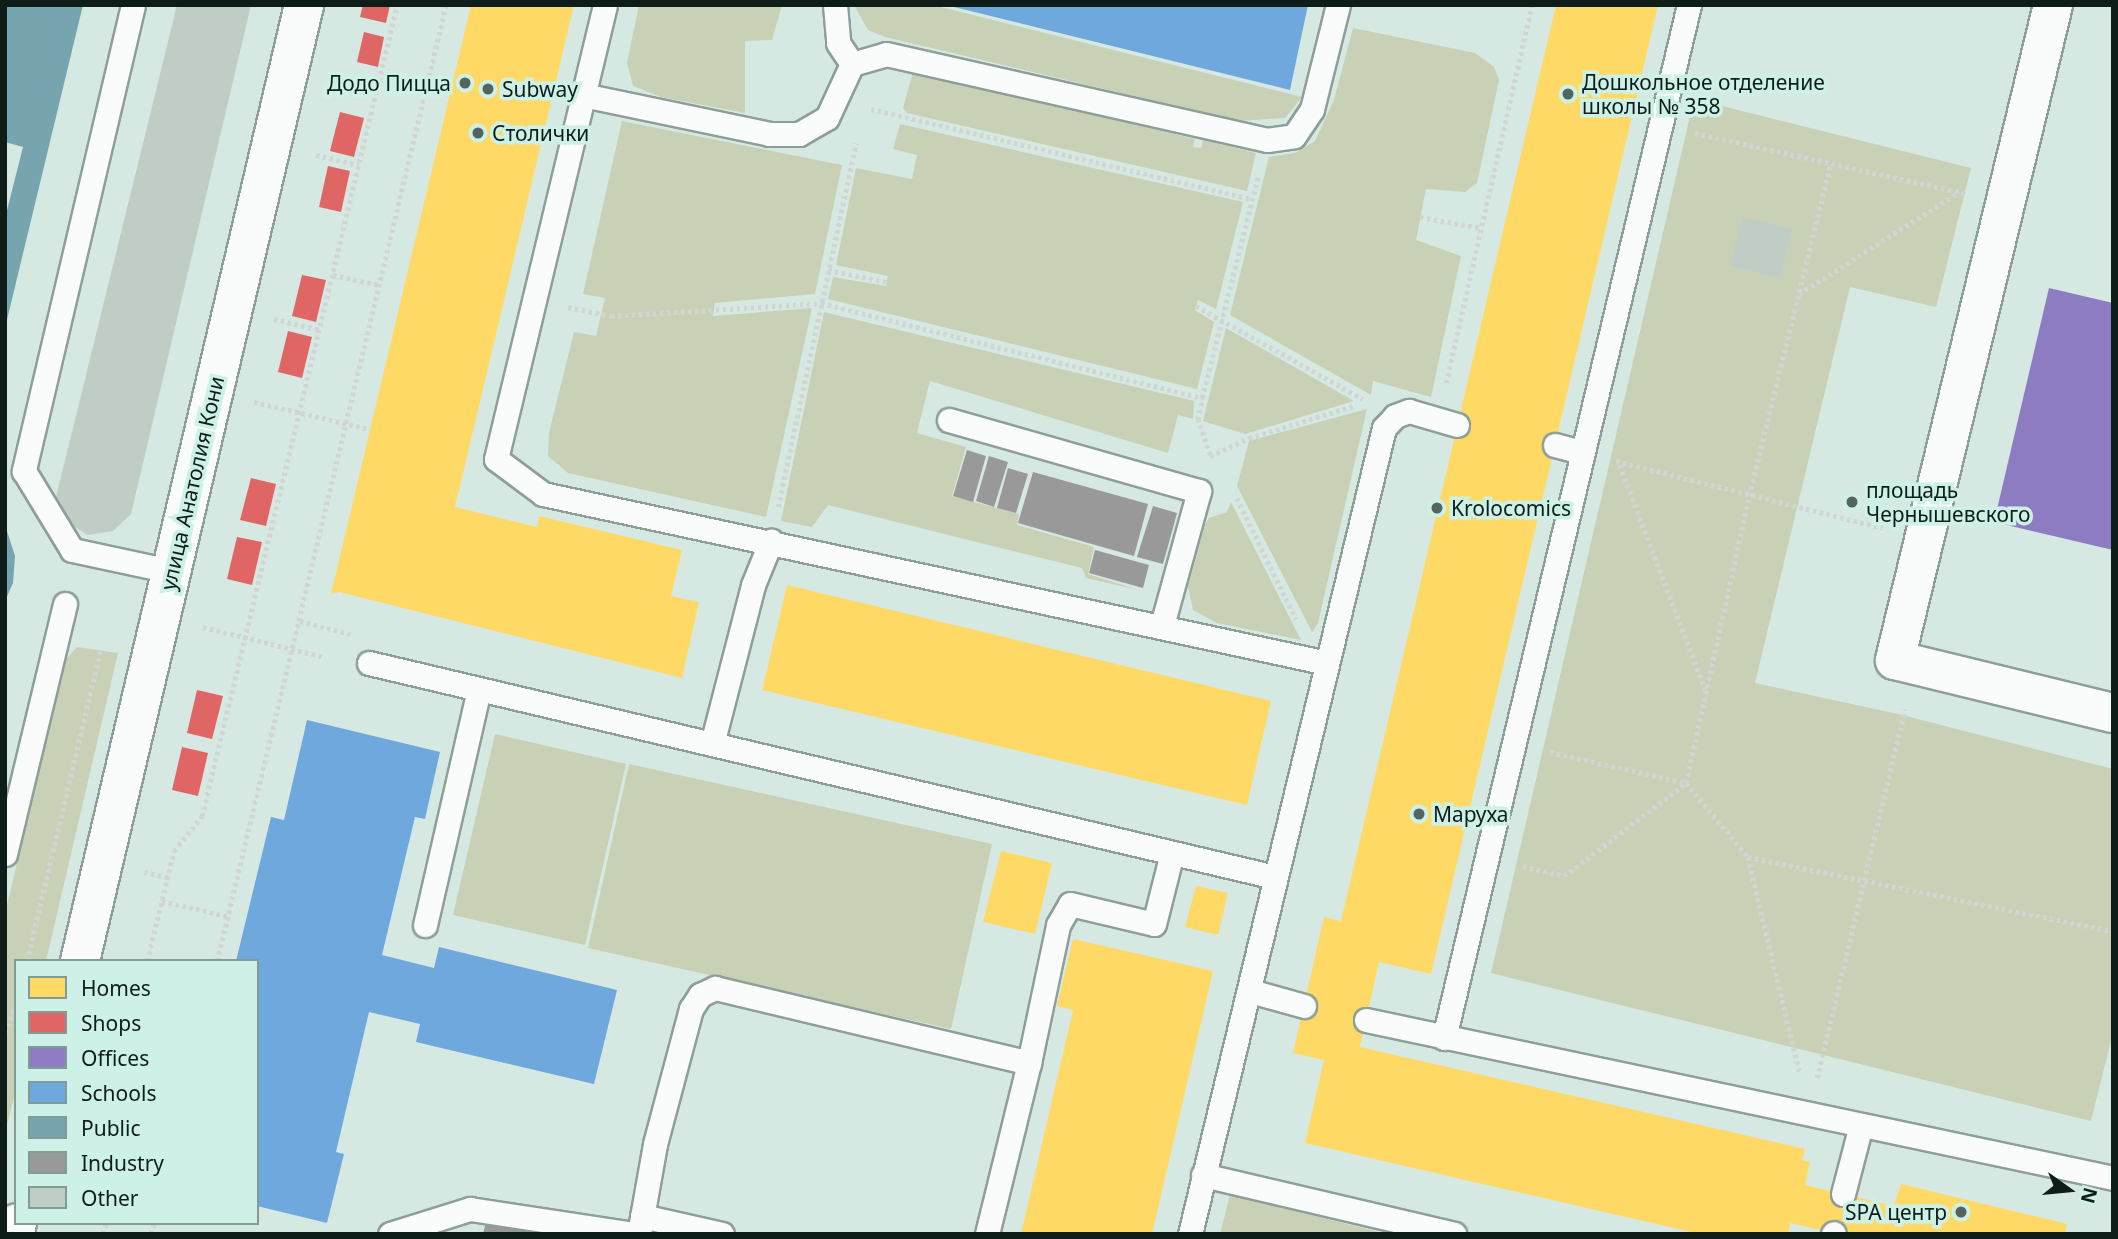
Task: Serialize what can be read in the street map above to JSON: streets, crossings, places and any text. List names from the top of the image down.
{
  "streets": {
    "street": ["улица Анатолия Кони"]
  },
  "places": [
    "Додо Пицца",
    "Subway",
    "Дошкольное отделение школы № 358",
    "Столички",
    "площадь Чернышевского",
    "Krolocomics",
    "Маруха",
    "SPA центр"
  ],
  "legend": [
    "Homes",
    "Shops",
    "Offices",
    "Schools",
    "Public",
    "Industry",
    "Other"
  ],
  "north": "right"
}
